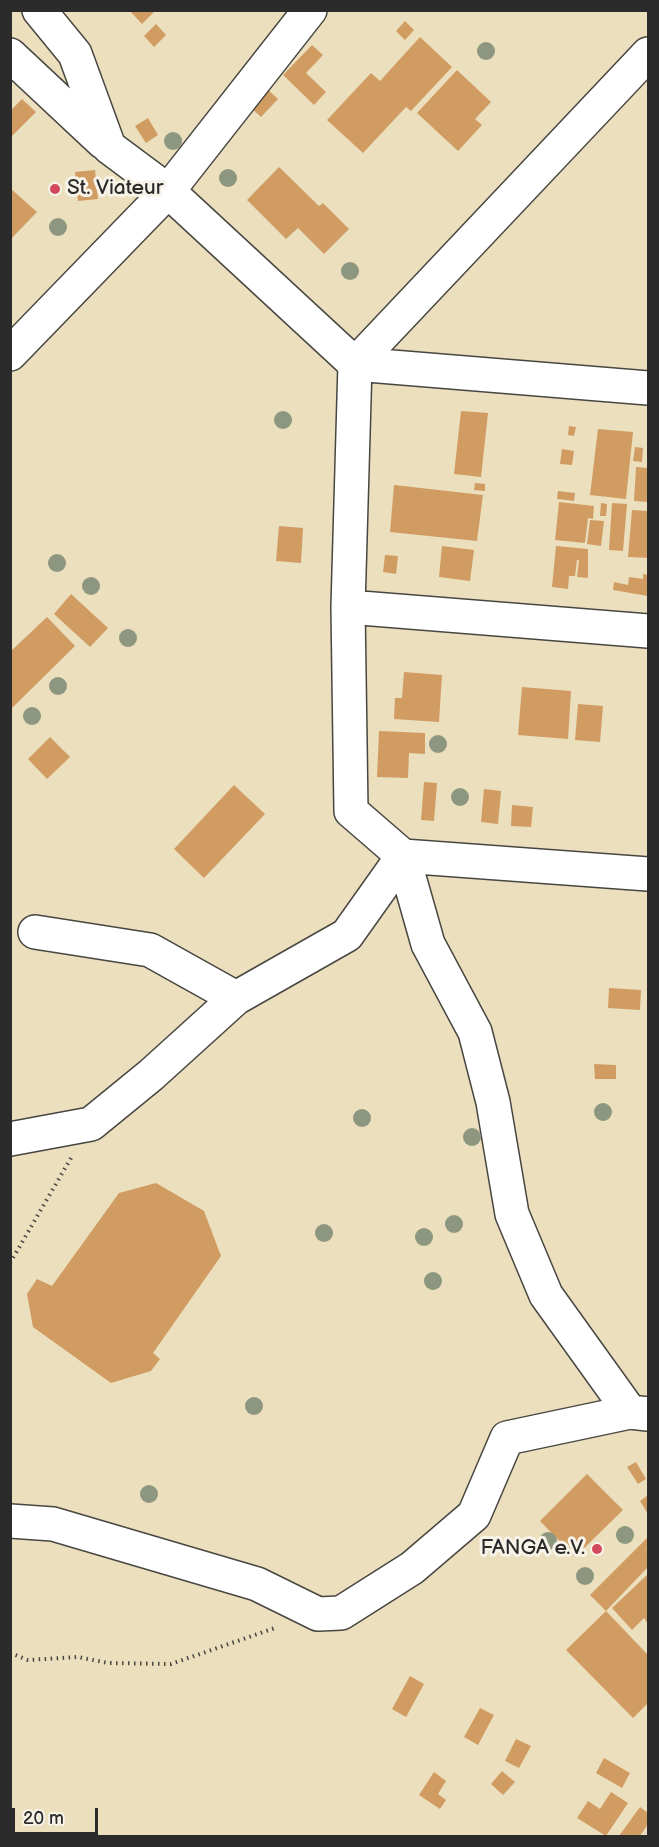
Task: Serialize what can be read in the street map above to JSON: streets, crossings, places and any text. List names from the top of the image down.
{
  "places": ["St. Viateur", "FANGA e.V."],
  "scale_bar": "20 m"
}
